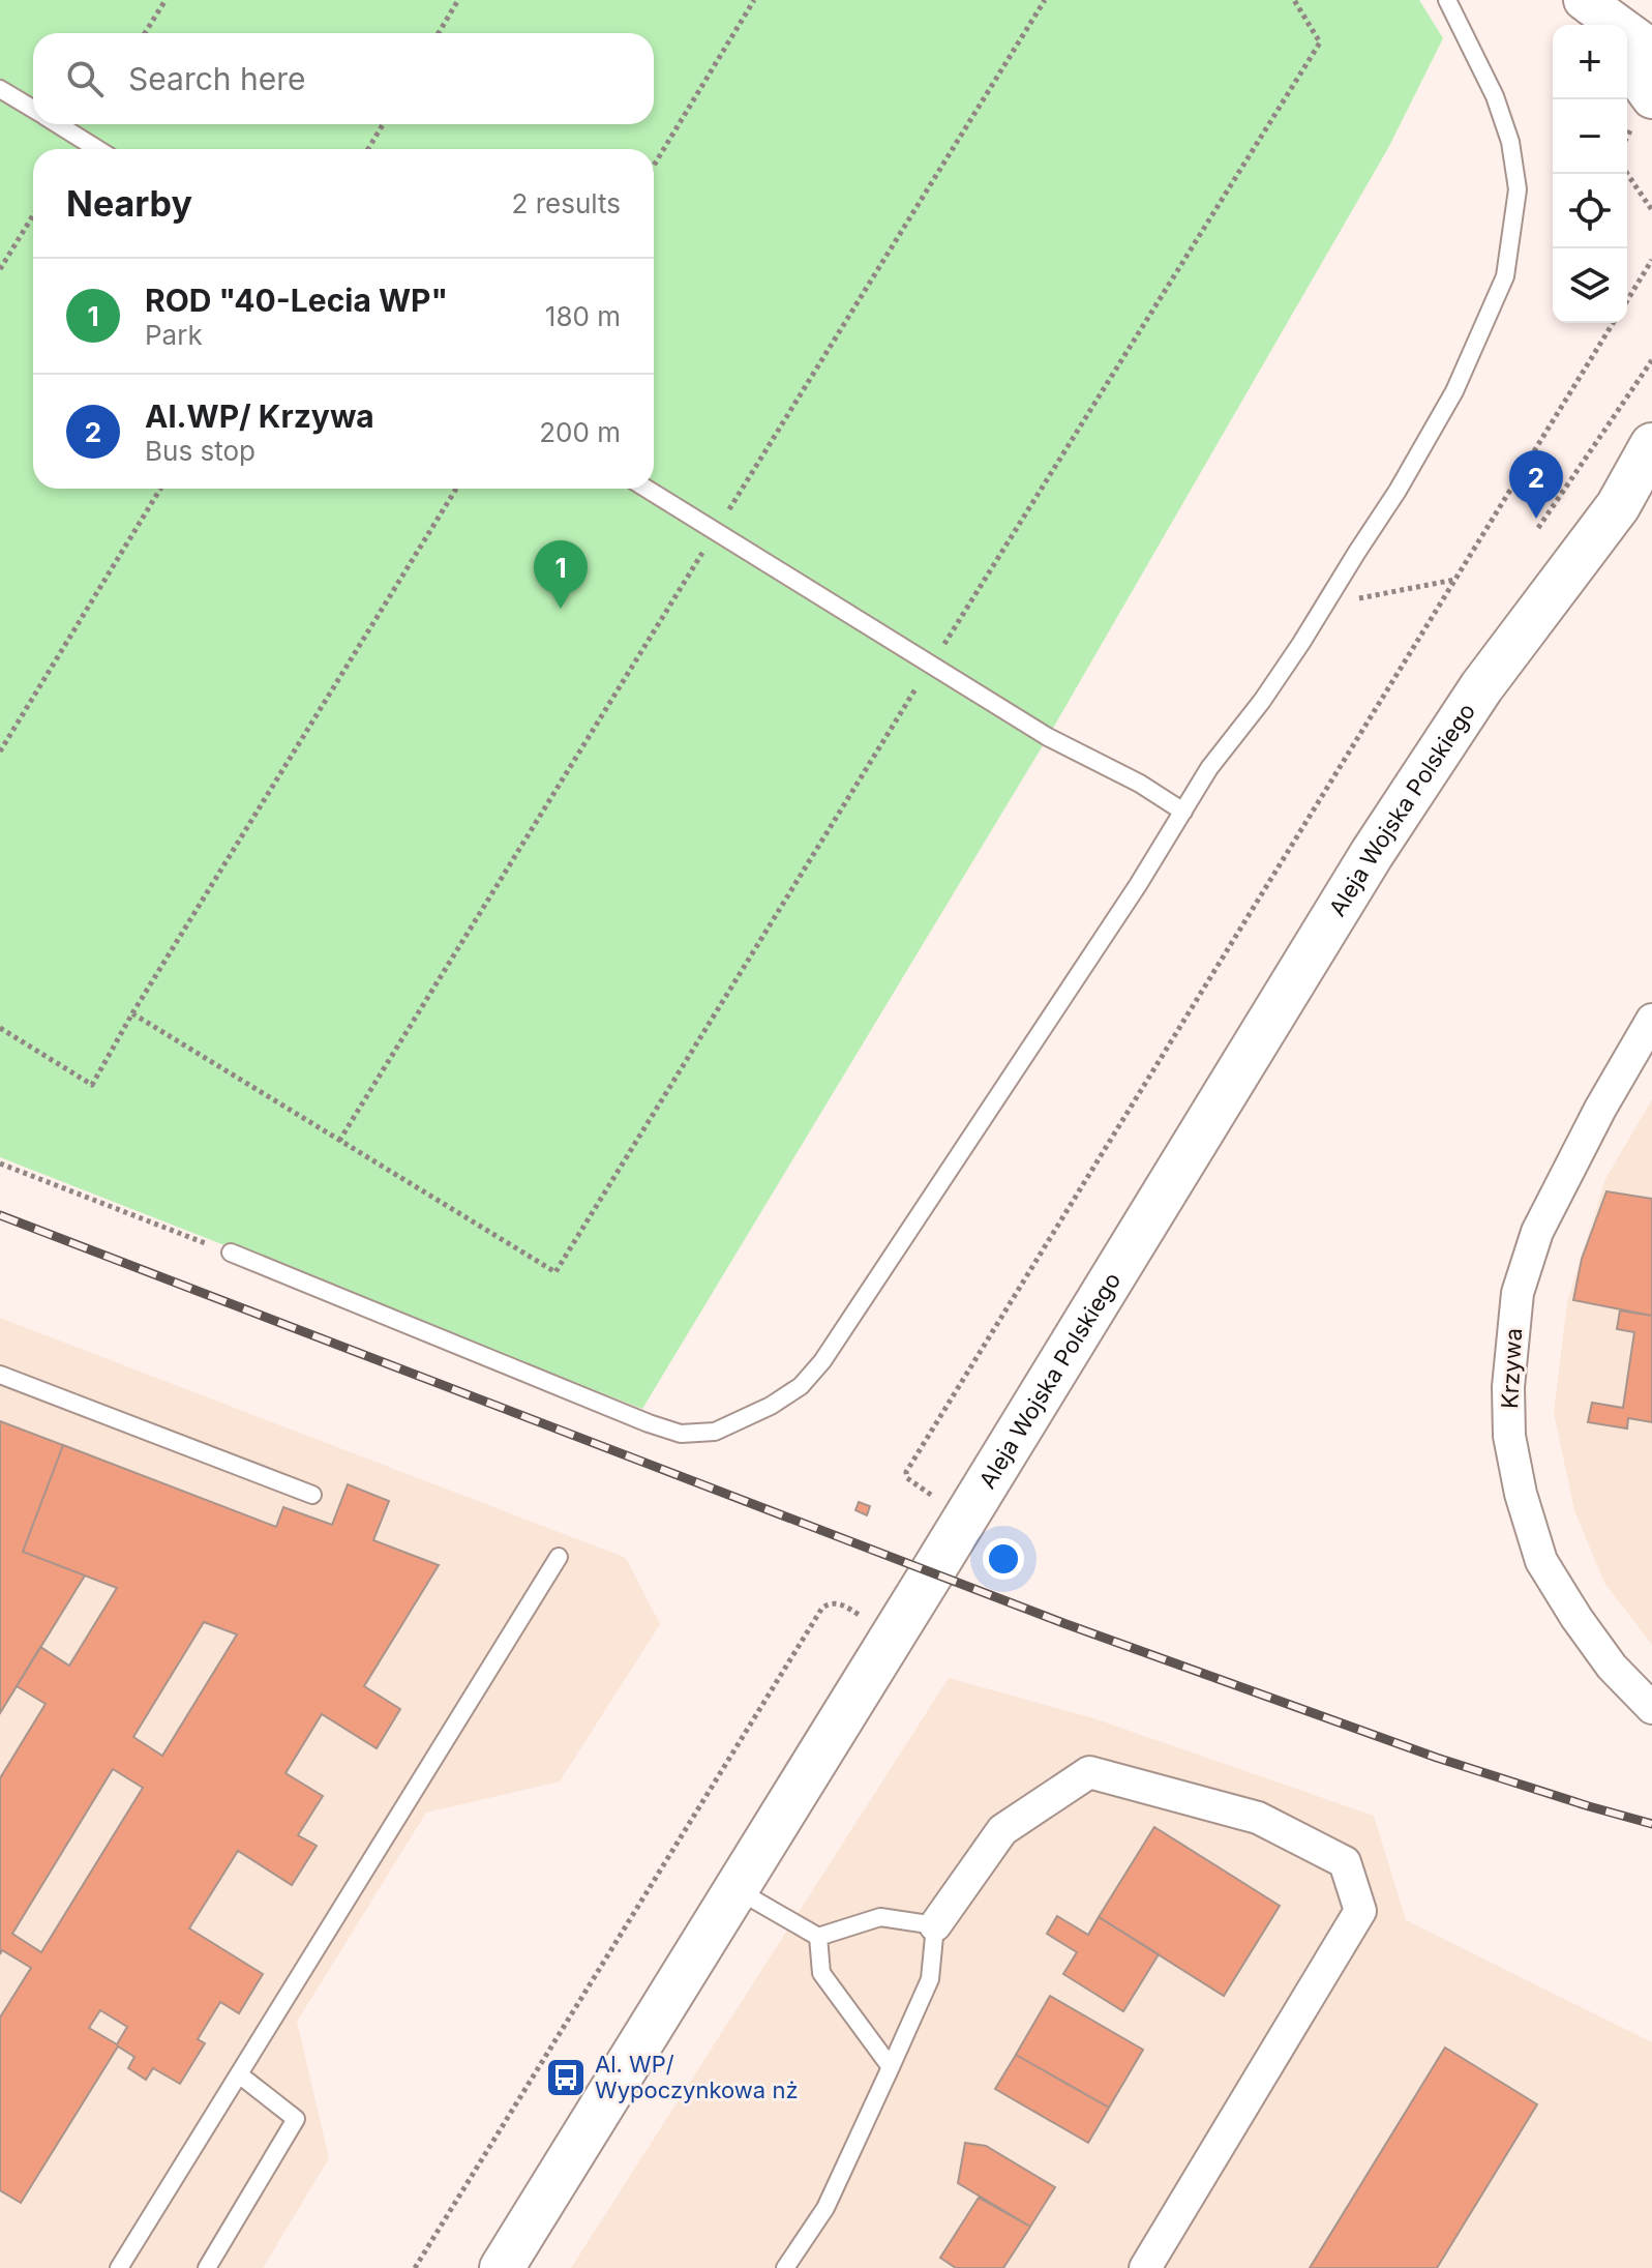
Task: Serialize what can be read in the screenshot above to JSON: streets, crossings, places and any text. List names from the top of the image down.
{
  "streets": {
    "main road": ["Aleja Wojska Polskiego"],
    "street": ["Krzywa"]
  },
  "places": {
    "bus stop": ["Al. WP/ Wypoczynkowa nż"]
  },
  "page": {
    "map_buttons": ["+", "−"],
    "search": "Search here",
    "heading": ["Nearby", "2 results"],
    "list": [
      {
        "mark": "1",
        "name": "ROD \"40-Lecia WP\"",
        "note": "Park",
        "value": "180 m"
      },
      {
        "mark": "2",
        "name": "Al.WP/ Krzywa",
        "note": "Bus stop",
        "value": "200 m"
      }
    ],
    "pins": ["2", "1"]
  }
}
